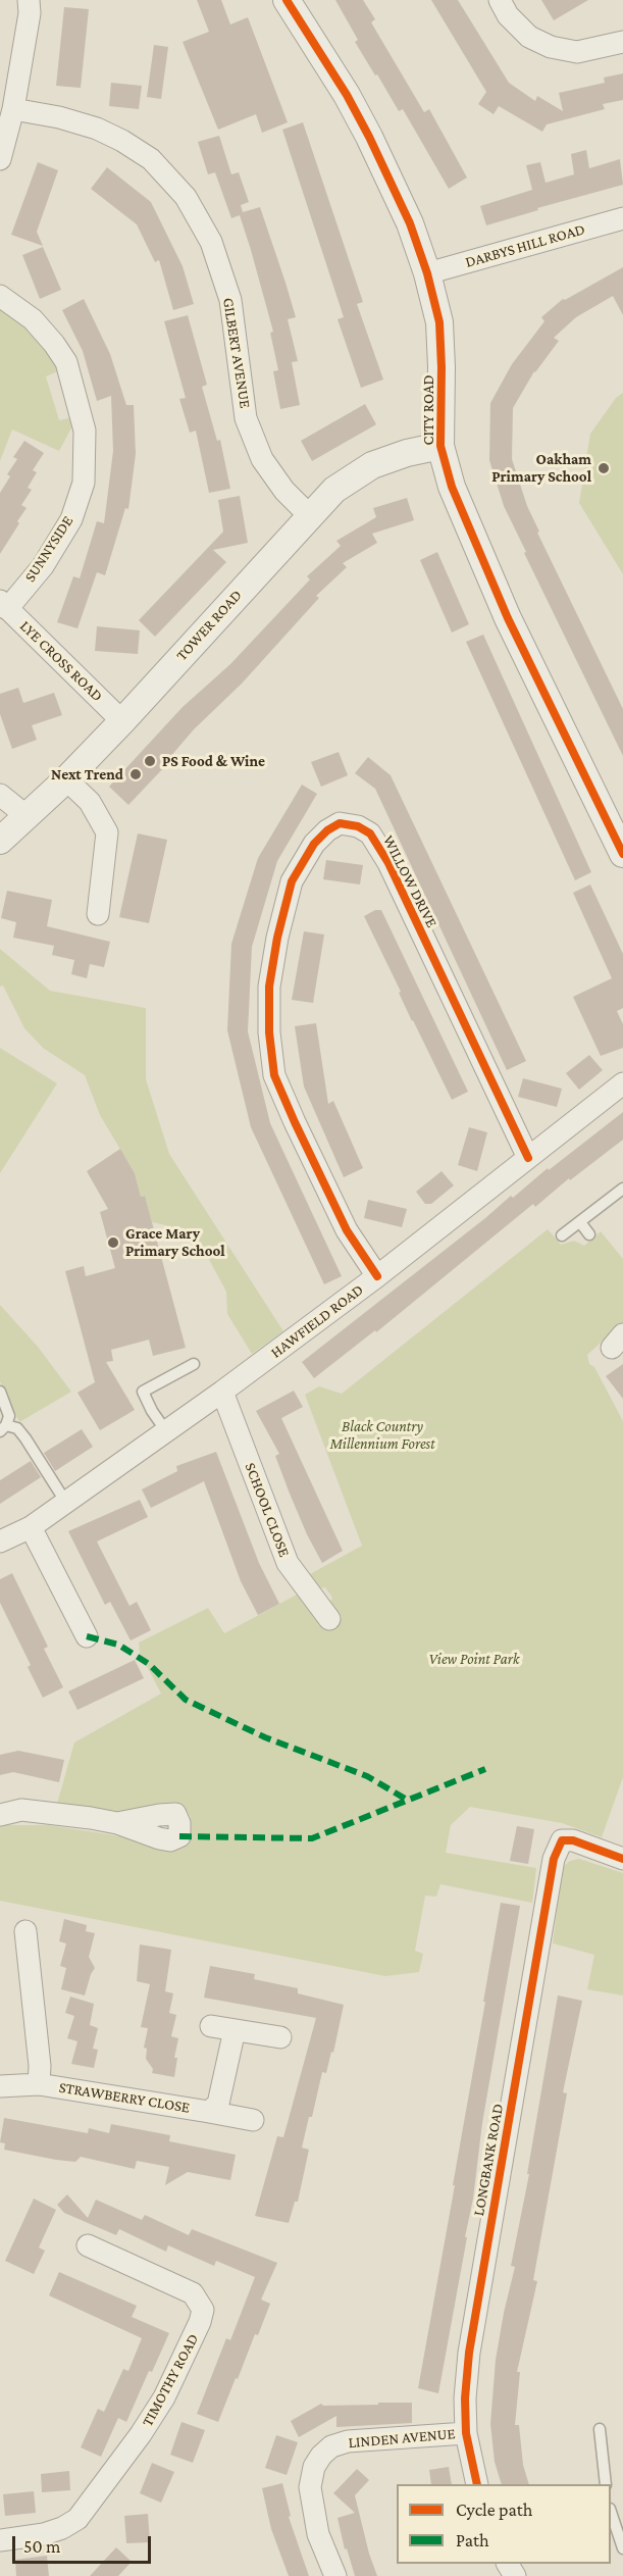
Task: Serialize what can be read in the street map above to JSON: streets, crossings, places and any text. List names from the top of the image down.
{
  "streets": {
    "street": [
      "DARBYS HILL ROAD",
      "GILBERT AVENUE",
      "CITY ROAD",
      "SUNNYSIDE",
      "TOWER ROAD",
      "LYE CROSS ROAD",
      "WILLOW DRIVE",
      "HAWFIELD ROAD",
      "SCHOOL CLOSE",
      "STRAWBERRY CLOSE",
      "LONGBANK ROAD",
      "TIMOTHY ROAD",
      "LINDEN AVENUE"
    ]
  },
  "crossings": [
    ["DARBYS HILL ROAD", "CITY ROAD"],
    ["GILBERT AVENUE", "TOWER ROAD"],
    ["CITY ROAD", "TOWER ROAD"],
    ["SUNNYSIDE", "LYE CROSS ROAD"],
    ["TOWER ROAD", "LYE CROSS ROAD"],
    ["WILLOW DRIVE", "HAWFIELD ROAD"],
    ["HAWFIELD ROAD", "SCHOOL CLOSE"],
    ["LONGBANK ROAD", "LINDEN AVENUE"]
  ],
  "parks": ["Black Country Millennium Forest", "View Point Park"],
  "places": [
    "Oakham Primary School",
    "PS Food & Wine",
    "Next Trend",
    "Grace Mary Primary School"
  ],
  "legend": ["Cycle path", "Path"],
  "scale_bar": "50 m"
}
